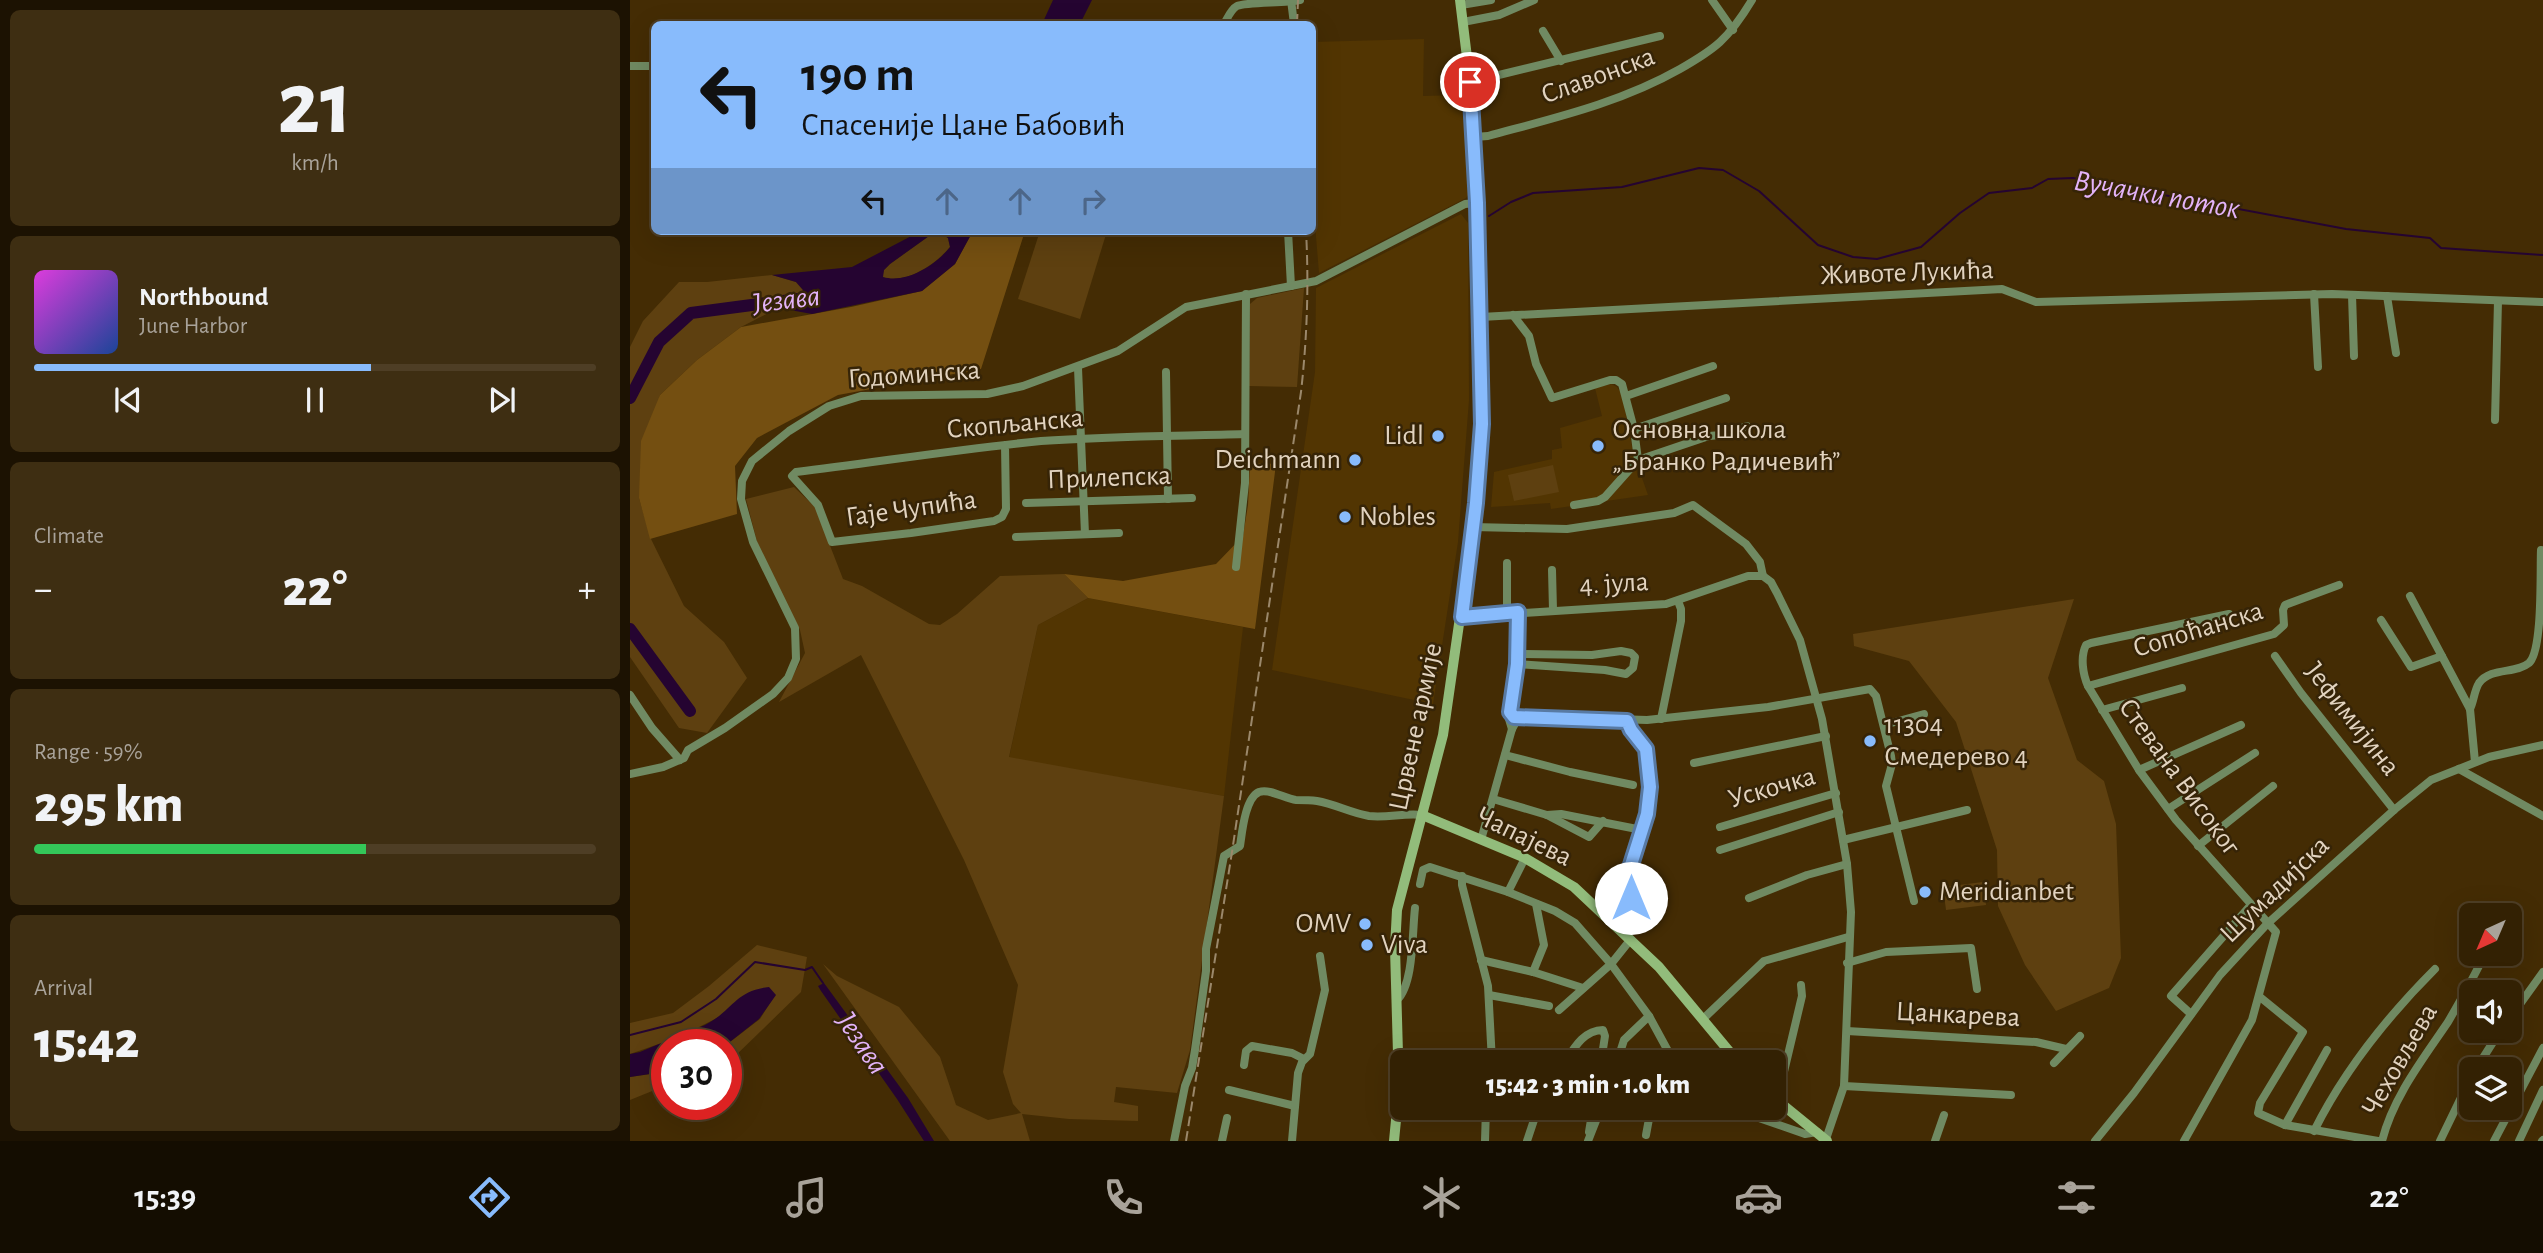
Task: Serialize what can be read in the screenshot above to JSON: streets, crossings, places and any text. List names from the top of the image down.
{
  "streets": {
    "main road": ["Црвене армије", "Чапајева"],
    "street": [
      "Славонска",
      "Животе Лукића",
      "Годоминска",
      "Скопљанска",
      "Прилепска",
      "Гаје Чупића",
      "4. јула",
      "Сопоћанска",
      "Јефимијина",
      "Стевана Високог",
      "Ускочка",
      "Шумадијска",
      "Цанкарева",
      "Чеховљева"
    ]
  },
  "crossings": [
    ["Славонска", "Црвене армије"],
    ["Животе Лукића", "Црвене армије"],
    ["Годоминска", "Црвене армије"],
    ["Скопљанска", "Гаје Чупића"],
    ["4. јула", "Црвене армије"],
    ["Сопоћанска", "Стевана Високог"],
    ["Јефимијина", "Шумадијска"],
    ["Црвене армије", "Чапајева"],
    ["Стевана Високог", "Шумадијска"]
  ],
  "water": ["Вучачки поток", "Језава"],
  "places": [
    "Lidl",
    "Основна школа „Бранко Радичевић”",
    "Deichmann",
    "Nobles",
    "11304 Смедерево 4",
    "Meridianbet",
    "OMV",
    "Viva"
  ],
  "north": "bottom left",
  "page": {
    "tile": [
      ["21", "km/h"],
      "Climate",
      ["Range · 59%", "295 km"],
      ["Arrival", "15:42"]
    ],
    "turn": ["190 m", "Спасеније Цане Бабовић"],
    "song": ["Northbound", "June Harbor"],
    "heat": ["−", "22°", "+"],
    "limit": "30",
    "trip": "15:42 · 3 min · 1.0 km",
    "tabs": ["15:39", "22°"]
  }
}
